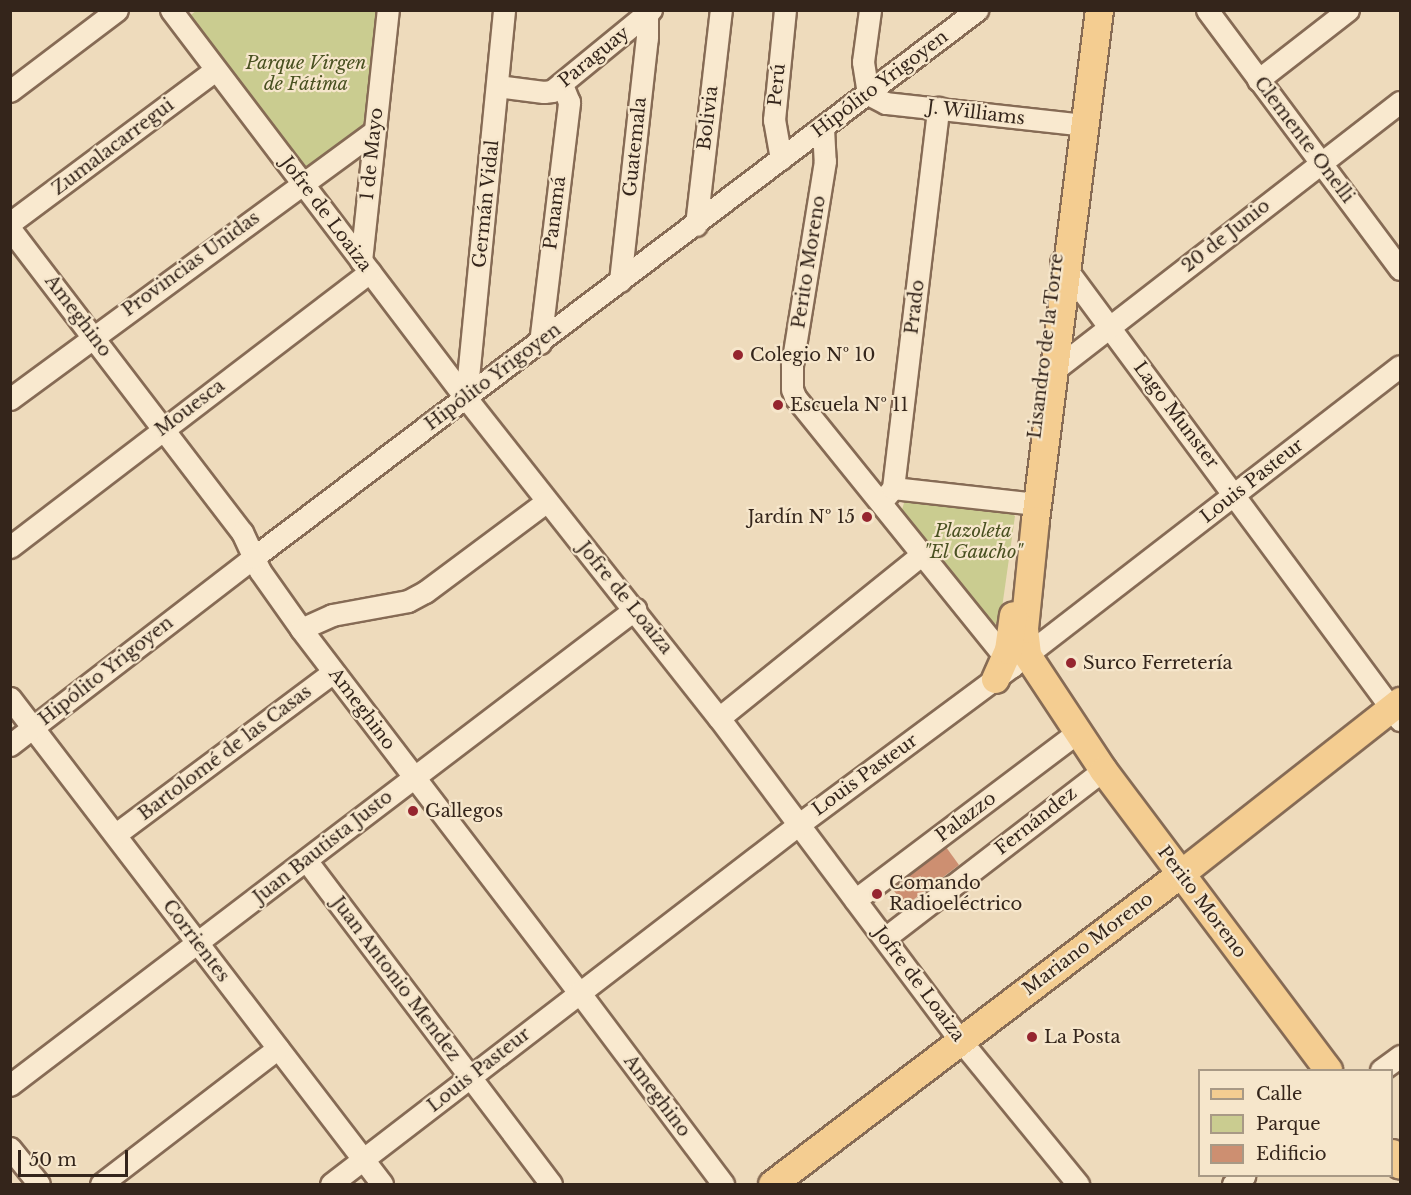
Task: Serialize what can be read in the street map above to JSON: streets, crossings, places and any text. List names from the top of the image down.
{
  "streets": {
    "main road": ["Perito Moreno", "Lisandro de la Torre", "Mariano Moreno"],
    "street": [
      "Paraguay",
      "Hipólito Yrigoyen",
      "Perú",
      "J. Williams",
      "Bolivia",
      "Clemente Onelli",
      "Zumalacarregui",
      "Guatemala",
      "1 de Mayo",
      "Germán Vidal",
      "Panamá",
      "Jofre de Loaiza",
      "20 de Junio",
      "Provincias Unidas",
      "Prado",
      "Ameghino",
      "Mouesca",
      "Lago Munster",
      "Louis Pasteur",
      "Bartolomé de las Casas",
      "Palazzo",
      "Fernández",
      "Juan Bautista Justo",
      "Corrientes",
      "Juan Antonio Mendez"
    ]
  },
  "crossings": [
    ["Paraguay", "Guatemala"],
    ["Paraguay", "Germán Vidal"],
    ["Paraguay", "Panamá"],
    ["Hipólito Yrigoyen", "Perú"],
    ["Hipólito Yrigoyen", "J. Williams"],
    ["Hipólito Yrigoyen", "Bolivia"],
    ["Hipólito Yrigoyen", "Guatemala"],
    ["Hipólito Yrigoyen", "Germán Vidal"],
    ["Hipólito Yrigoyen", "Panamá"],
    ["Hipólito Yrigoyen", "Jofre de Loaiza"],
    ["Hipólito Yrigoyen", "Perito Moreno"],
    ["Hipólito Yrigoyen", "Ameghino"],
    ["Hipólito Yrigoyen", "Corrientes"],
    ["J. Williams", "Prado"],
    ["J. Williams", "Lisandro de la Torre"],
    ["Clemente Onelli", "20 de Junio"],
    ["Zumalacarregui", "Jofre de Loaiza"],
    ["1 de Mayo", "Jofre de Loaiza"],
    ["1 de Mayo", "Provincias Unidas"],
    ["1 de Mayo", "Mouesca"],
    ["Germán Vidal", "Jofre de Loaiza"],
    ["Jofre de Loaiza", "Provincias Unidas"],
    ["Jofre de Loaiza", "Mouesca"],
    ["Jofre de Loaiza", "Louis Pasteur"],
    ["Jofre de Loaiza", "Palazzo"],
    ["Jofre de Loaiza", "Fernández"],
    ["Jofre de Loaiza", "Juan Bautista Justo"],
    ["Jofre de Loaiza", "Mariano Moreno"],
    ["20 de Junio", "Lisandro de la Torre"],
    ["20 de Junio", "Lago Munster"],
    ["Perito Moreno", "Prado"],
    ["Perito Moreno", "Lisandro de la Torre"],
    ["Perito Moreno", "Louis Pasteur"],
    ["Perito Moreno", "Palazzo"],
    ["Perito Moreno", "Fernández"],
    ["Perito Moreno", "Mariano Moreno"],
    ["Provincias Unidas", "Ameghino"],
    ["Ameghino", "Mouesca"],
    ["Ameghino", "Louis Pasteur"],
    ["Ameghino", "Bartolomé de las Casas"],
    ["Ameghino", "Juan Bautista Justo"],
    ["Lisandro de la Torre", "Lago Munster"],
    ["Lisandro de la Torre", "Louis Pasteur"],
    ["Lago Munster", "Louis Pasteur"],
    ["Lago Munster", "Mariano Moreno"],
    ["Louis Pasteur", "Corrientes"],
    ["Louis Pasteur", "Juan Antonio Mendez"],
    ["Bartolomé de las Casas", "Corrientes"],
    ["Juan Bautista Justo", "Corrientes"],
    ["Juan Bautista Justo", "Juan Antonio Mendez"]
  ],
  "parks": ["Parque Virgen de Fátima", "Plazoleta \"El Gaucho\""],
  "places": [
    "Colegio Nº 10",
    "Escuela Nº 11",
    "Jardín Nº 15",
    "Surco Ferretería",
    "Gallegos",
    "Comando Radioeléctrico",
    "La Posta"
  ],
  "legend": ["Calle", "Parque", "Edificio"],
  "scale_bar": "50 m"
}
